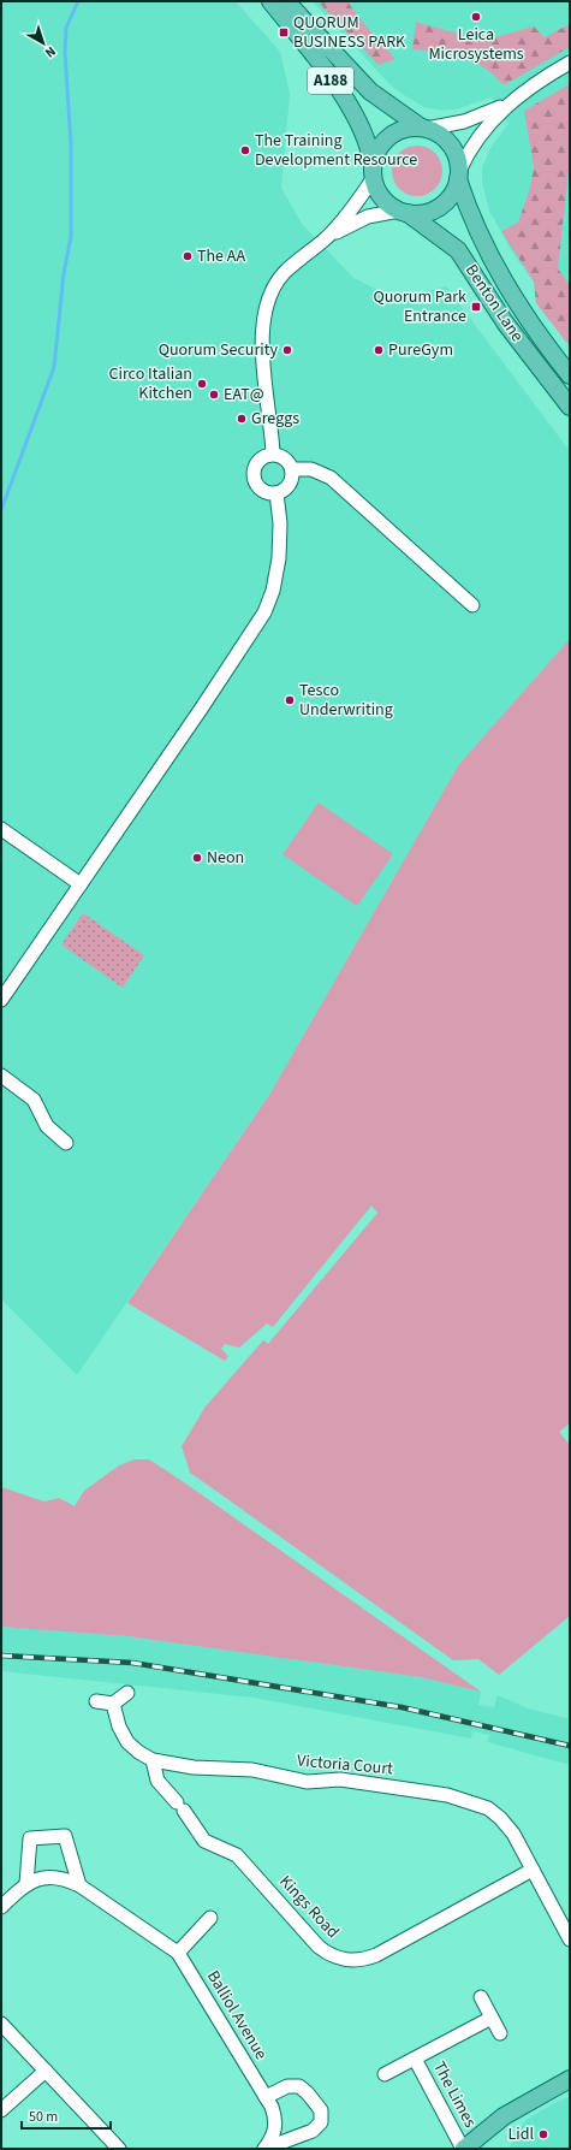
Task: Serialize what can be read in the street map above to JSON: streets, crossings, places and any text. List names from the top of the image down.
{
  "streets": {
    "main road": ["A188", "Benton Lane"],
    "street": [
      "Victoria Court",
      "Kings Road",
      "Balliol Avenue",
      "The Limes"
    ]
  },
  "crossings": [
    ["A188", "Benton Lane"],
    ["Victoria Court", "Kings Road"]
  ],
  "places": {
    "other": [
      "Leica Microsystems",
      "The Training Development Resource",
      "The AA",
      "Quorum Security",
      "PureGym",
      "Circo Italian Kitchen",
      "EAT@",
      "Greggs",
      "Tesco Underwriting",
      "Neon",
      "Lidl"
    ],
    "transit": ["QUORUM BUSINESS PARK", "Quorum Park Entrance"]
  },
  "scale_bar": "50 m",
  "north": "bottom right"
}
